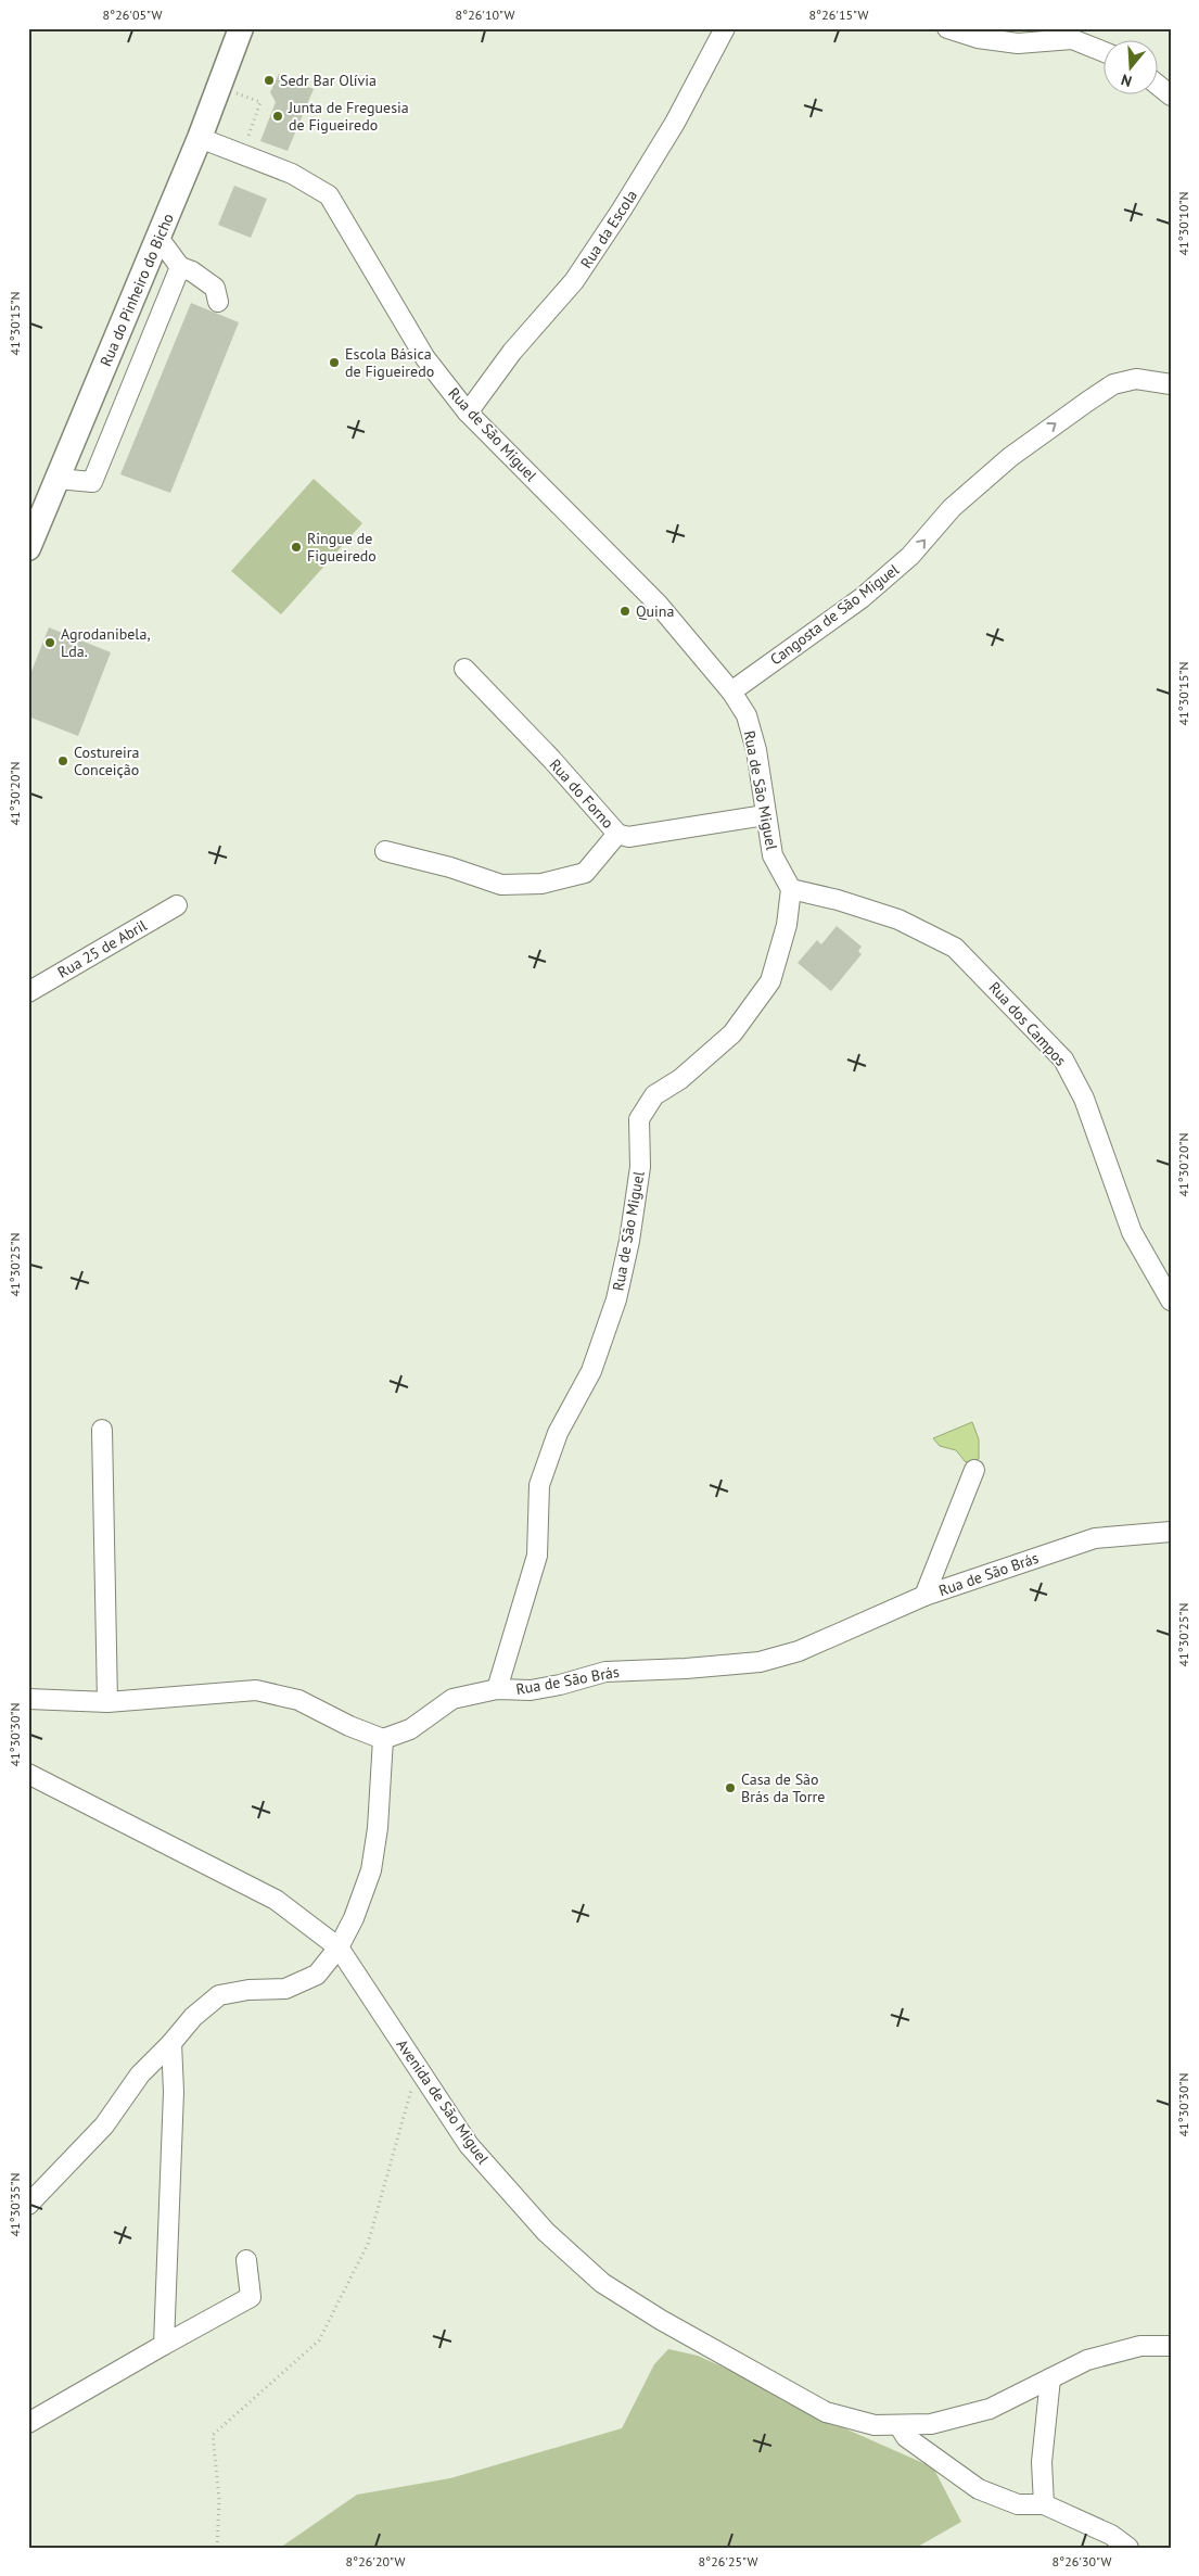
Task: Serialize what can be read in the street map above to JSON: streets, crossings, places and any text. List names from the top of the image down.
{
  "streets": {
    "main road": ["Rua do Pinheiro do Bicho"],
    "street": [
      "Rua da Escola",
      "Rua de São Miguel",
      "Cangosta de São Miguel",
      "Rua do Forno",
      "Rua 25 de Abril",
      "Rua dos Campos",
      "Rua de São Brás",
      "Avenida de São Miguel"
    ]
  },
  "crossings": [
    ["Rua da Escola", "Rua de São Miguel"],
    ["Rua do Pinheiro do Bicho", "Rua de São Miguel"],
    ["Rua de São Miguel", "Cangosta de São Miguel"],
    ["Rua de São Miguel", "Rua do Forno"],
    ["Rua de São Miguel", "Rua dos Campos"],
    ["Rua de São Miguel", "Rua de São Brás"]
  ],
  "one_way": ["Cangosta de São Miguel"],
  "places": [
    "Sedr Bar Olívia",
    "Junta de Freguesia de Figueiredo",
    "Escola Básica de Figueiredo",
    "Ringue de Figueiredo",
    "Quina",
    "Agrodanibela, Lda.",
    "Costureira Conceição",
    "Casa de São Brás da Torre"
  ],
  "north": "bottom",
  "coordinates": [
    "8°26'05\"W",
    "8°26'10\"W",
    "8°26'15\"W",
    "41°30'10\"N",
    "41°30'15\"N",
    "41°30'20\"N",
    "41°30'25\"N",
    "41°30'30\"N",
    "41°30'35\"N",
    "8°26'20\"W",
    "8°26'25\"W",
    "8°26'30\"W"
  ]
}
